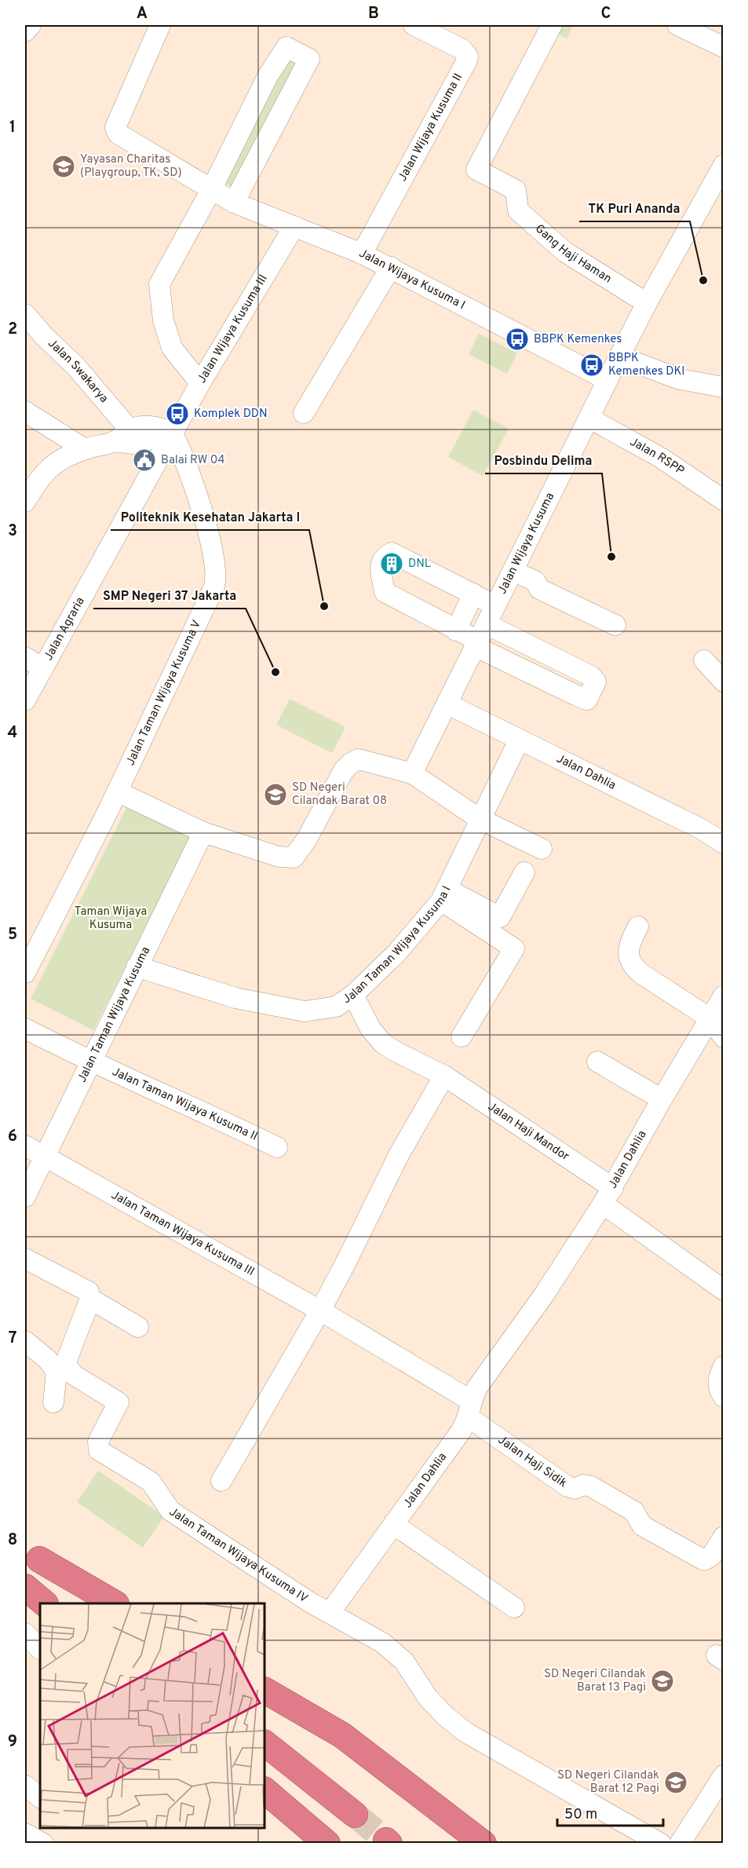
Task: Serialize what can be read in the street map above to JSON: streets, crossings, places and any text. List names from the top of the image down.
{
  "streets": {
    "street": [
      "Jalan Wijaya Kusuma II",
      "Gang Haji Haman",
      "Jalan Wijaya Kusuma I",
      "Jalan Wijaya Kusuma III",
      "Jalan Swakarya",
      "Jalan RSPP",
      "Jalan Wijaya Kusuma",
      "Jalan Agraria",
      "Jalan Taman Wijaya Kusuma V",
      "Jalan Dahlia",
      "Jalan Taman Wijaya Kusuma I",
      "Jalan Taman Wijaya Kusuma",
      "Jalan Taman Wijaya Kusuma II",
      "Jalan Haji Mandor",
      "Jalan Taman Wijaya Kusuma III",
      "Jalan Haji Sidik",
      "Jalan Taman Wijaya Kusuma IV"
    ]
  },
  "crossings": [
    ["Jalan Wijaya Kusuma II", "Jalan Wijaya Kusuma I"],
    ["Gang Haji Haman", "Jalan Wijaya Kusuma"],
    ["Jalan Wijaya Kusuma I", "Jalan Wijaya Kusuma III"],
    ["Jalan Wijaya Kusuma I", "Jalan Wijaya Kusuma"],
    ["Jalan Wijaya Kusuma III", "Jalan Agraria"],
    ["Jalan Wijaya Kusuma III", "Jalan Taman Wijaya Kusuma V"],
    ["Jalan RSPP", "Jalan Wijaya Kusuma"],
    ["Jalan Wijaya Kusuma", "Jalan Dahlia"],
    ["Jalan Agraria", "Jalan Taman Wijaya Kusuma V"],
    ["Jalan Dahlia", "Jalan Taman Wijaya Kusuma I"],
    ["Jalan Dahlia", "Jalan Haji Mandor"],
    ["Jalan Dahlia", "Jalan Taman Wijaya Kusuma III"],
    ["Jalan Dahlia", "Jalan Haji Sidik"],
    ["Jalan Dahlia", "Jalan Taman Wijaya Kusuma IV"],
    ["Jalan Taman Wijaya Kusuma I", "Jalan Taman Wijaya Kusuma"],
    ["Jalan Taman Wijaya Kusuma I", "Jalan Haji Mandor"],
    ["Jalan Taman Wijaya Kusuma", "Jalan Taman Wijaya Kusuma II"],
    ["Jalan Taman Wijaya Kusuma", "Jalan Taman Wijaya Kusuma III"],
    ["Jalan Taman Wijaya Kusuma III", "Jalan Haji Sidik"]
  ],
  "parks": ["Taman Wijaya Kusuma"],
  "places": {
    "school or university": [
      "Yayasan Charitas (Playgroup, TK, SD)",
      "SD Negeri Cilandak Barat 08",
      "SD Negeri Cilandak Barat 13 Pagi",
      "SD Negeri Cilandak Barat 12 Pagi"
    ],
    "other": [
      "TK Puri Ananda",
      "Posbindu Delima",
      "Politeknik Kesehatan Jakarta I",
      "SMP Negeri 37 Jakarta"
    ],
    "bus stop": ["BBPK Kemenkes", "BBPK Kemenkes DKI", "Komplek DDN"],
    "public building": ["Balai RW 04"],
    "building": ["DNL"]
  },
  "scale_bar": "50 m",
  "grid": {
    "columns": ["A", "B", "C"],
    "rows": [
      "1",
      "2",
      "3",
      "4",
      "5",
      "6",
      "7",
      "8",
      "9"
    ]
  }
}
